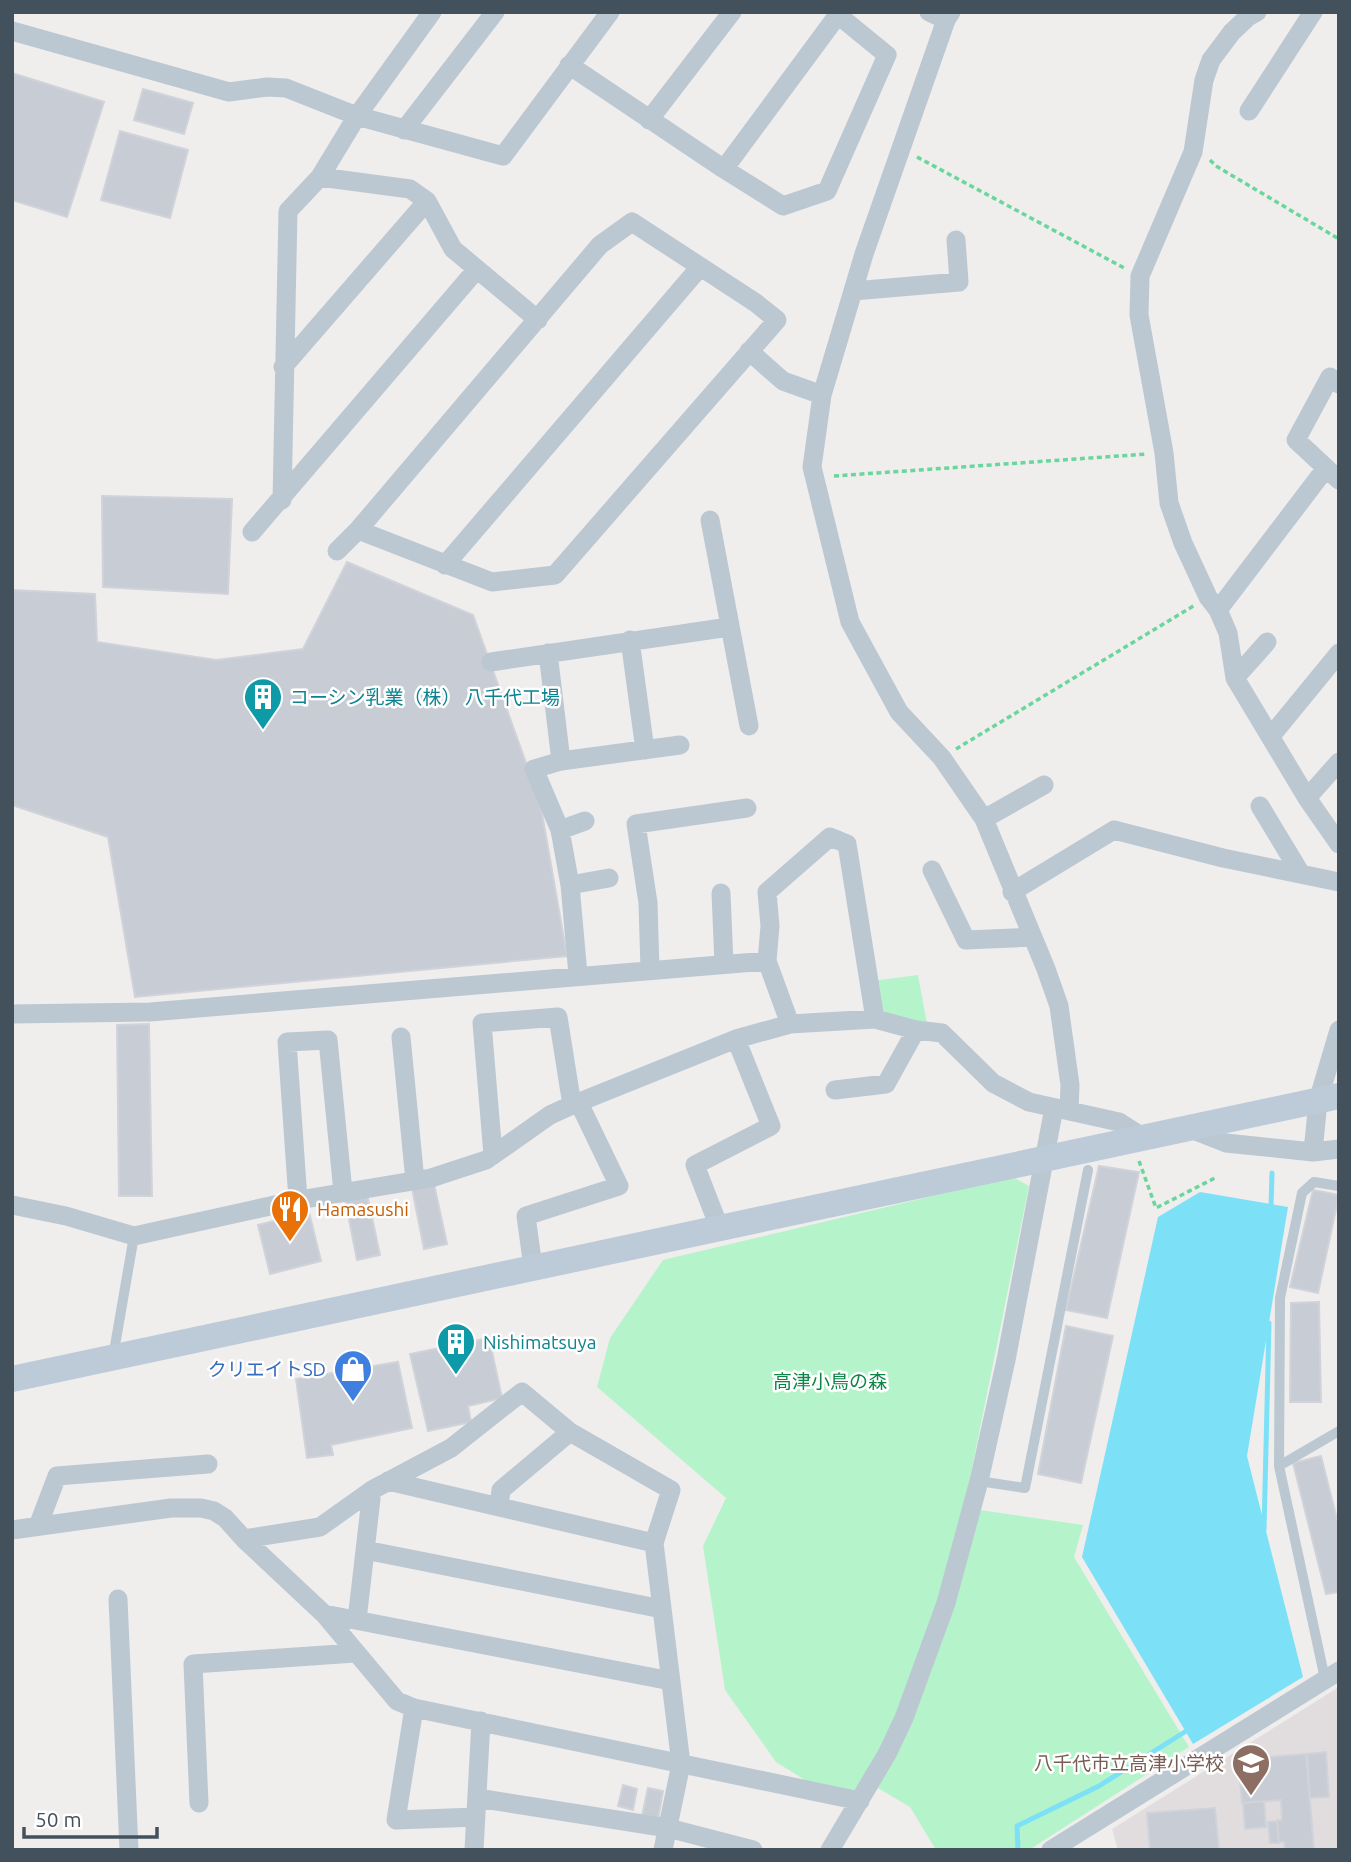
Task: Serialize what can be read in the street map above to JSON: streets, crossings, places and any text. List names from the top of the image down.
{
  "parks": ["高津小鳥の森"],
  "places": {
    "building": ["コーシン乳業（株） 八千代工場", "Nishimatsuya"],
    "restaurant": ["Hamasushi"],
    "shop": ["クリエイトSD"],
    "school or university": ["八千代市立高津小学校"]
  },
  "scale_bar": "50 m"
}
